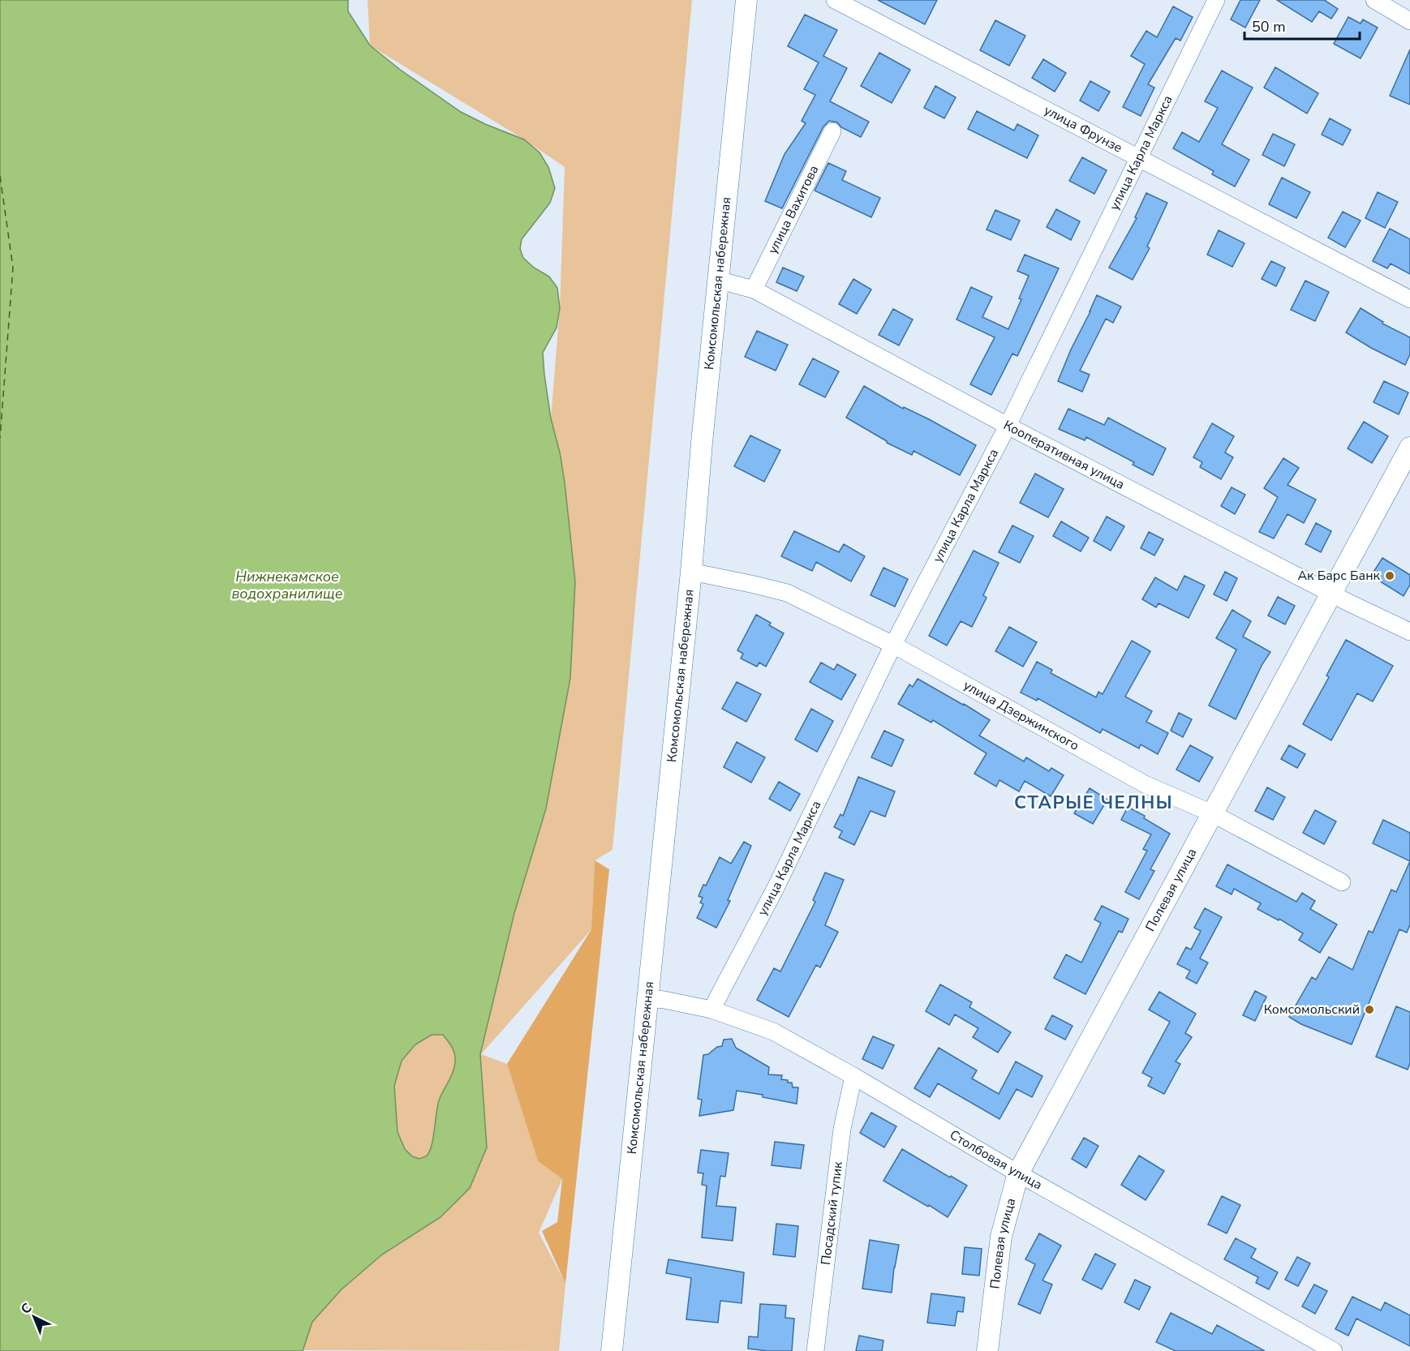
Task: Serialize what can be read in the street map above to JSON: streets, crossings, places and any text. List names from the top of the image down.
{
  "streets": {
    "street": [
      "улица Фрунзе",
      "улица Карла Маркса",
      "улица Вахитова",
      "Комсомольская набережная",
      "Кооперативная улица",
      "улица Дзержинского",
      "Полевая улица",
      "Столбовая улица",
      "Посадский тупик"
    ]
  },
  "crossings": [
    ["улица Фрунзе", "улица Карла Маркса"],
    ["улица Карла Маркса", "Кооперативная улица"],
    ["улица Карла Маркса", "улица Дзержинского"],
    ["улица Карла Маркса", "Столбовая улица"],
    ["улица Вахитова", "Кооперативная улица"],
    ["Комсомольская набережная", "Кооперативная улица"],
    ["Комсомольская набережная", "улица Дзержинского"],
    ["Комсомольская набережная", "Столбовая улица"],
    ["Кооперативная улица", "Полевая улица"],
    ["улица Дзержинского", "Полевая улица"],
    ["Полевая улица", "Столбовая улица"],
    ["Столбовая улица", "Посадский тупик"]
  ],
  "districts": ["СТАРЫЕ ЧЕЛНЫ"],
  "water": ["Нижнекамское водохранилище"],
  "places": ["Ак Барс Банк", "Комсомольский"],
  "scale_bar": "50 m",
  "north": "top left"
}
